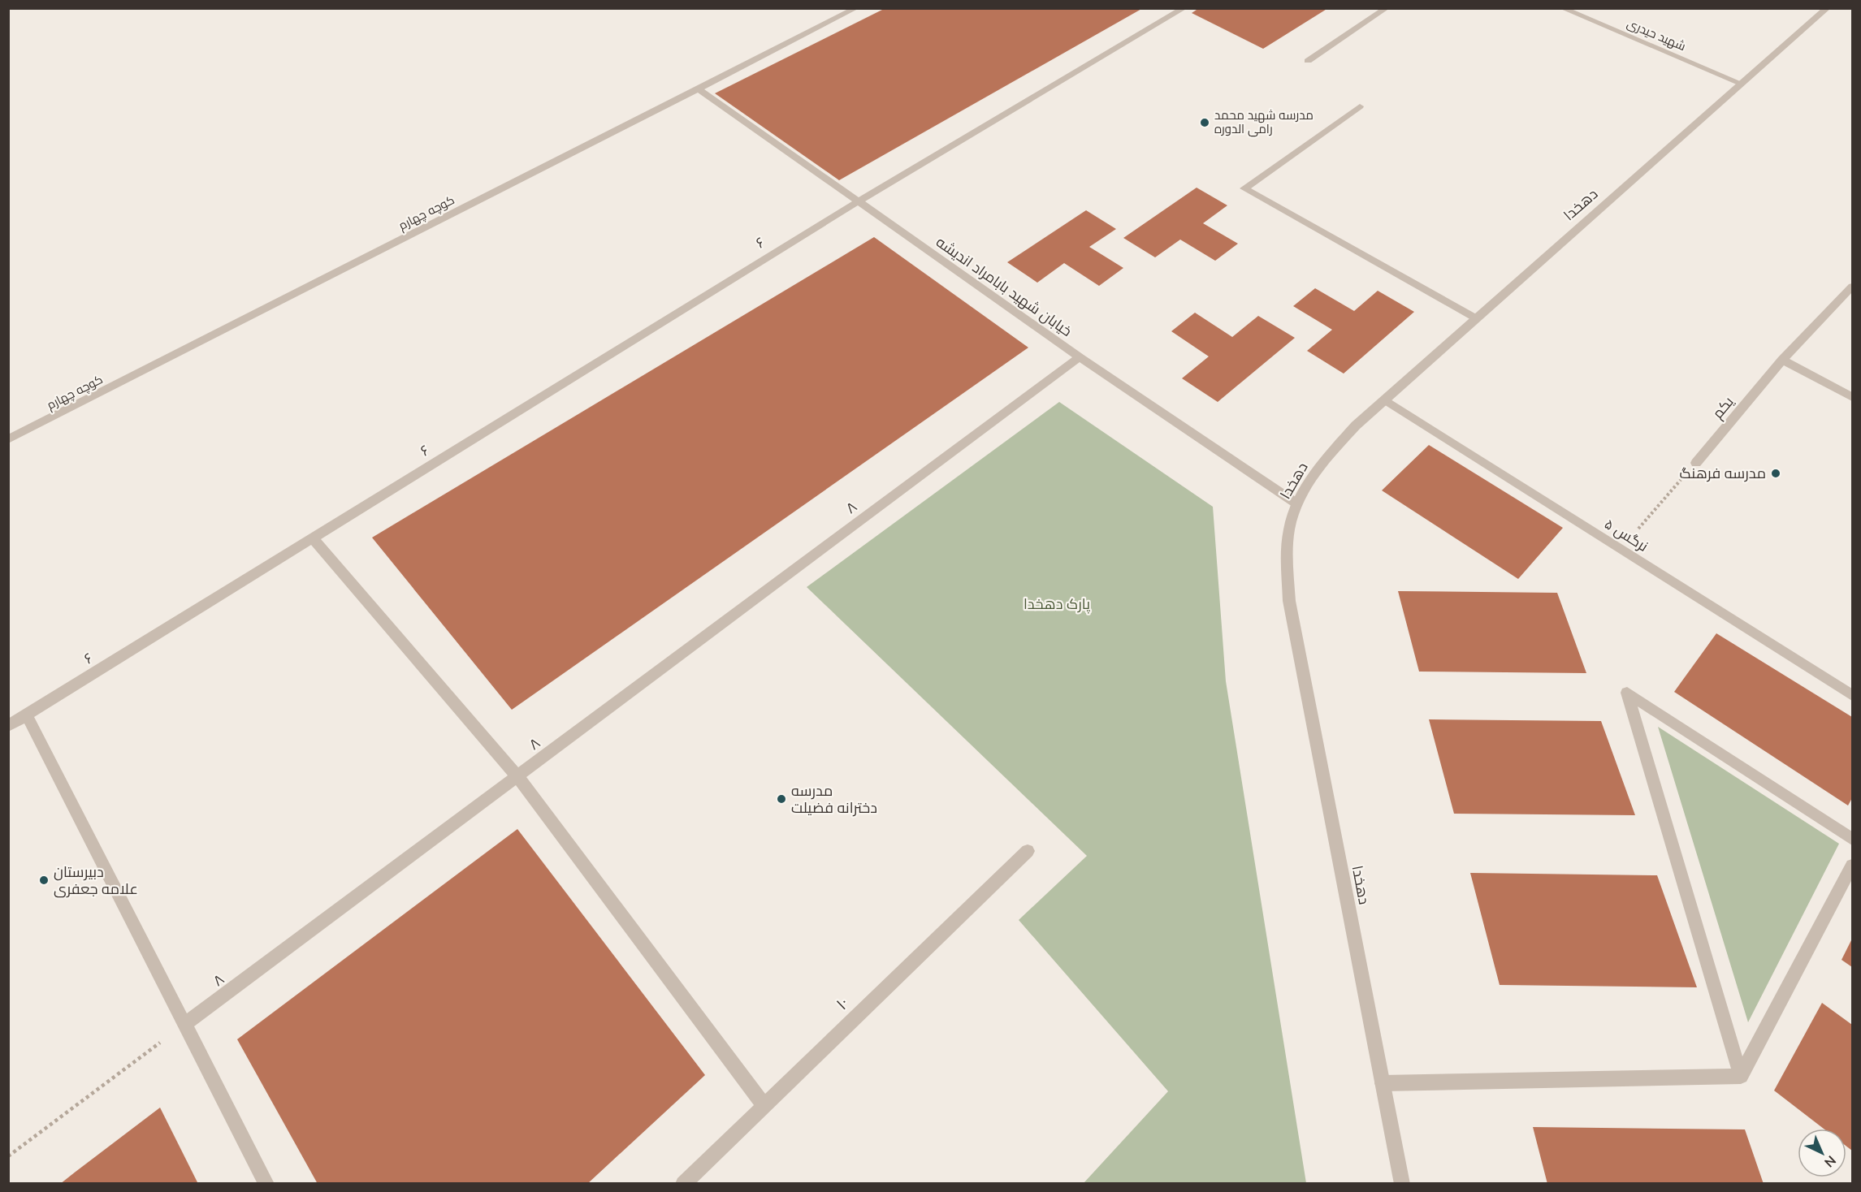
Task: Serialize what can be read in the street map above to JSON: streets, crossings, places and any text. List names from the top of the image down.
{
  "streets": {
    "street": [
      "شهید حیدری",
      "دهخدا",
      "کوچه چهارم",
      "۶",
      "خیابان شهید بابامراد اندیشه",
      "یکم",
      "۸",
      "نرگس ۵",
      "۱۰"
    ]
  },
  "crossings": [
    ["شهید حیدری", "دهخدا"],
    ["دهخدا", "خیابان شهید بابامراد اندیشه"],
    ["دهخدا", "نرگس ۵"],
    ["کوچه چهارم", "خیابان شهید بابامراد اندیشه"],
    ["۶", "خیابان شهید بابامراد اندیشه"],
    ["خیابان شهید بابامراد اندیشه", "۸"]
  ],
  "parks": ["پارک دهخدا"],
  "places": [
    "مدرسه شهید محمد رامی الدوره",
    "مدرسه فرهنگ",
    "مدرسه دخترانه فضيلت",
    "دبیرستان علامه جعفری"
  ],
  "north": "bottom right"
}
